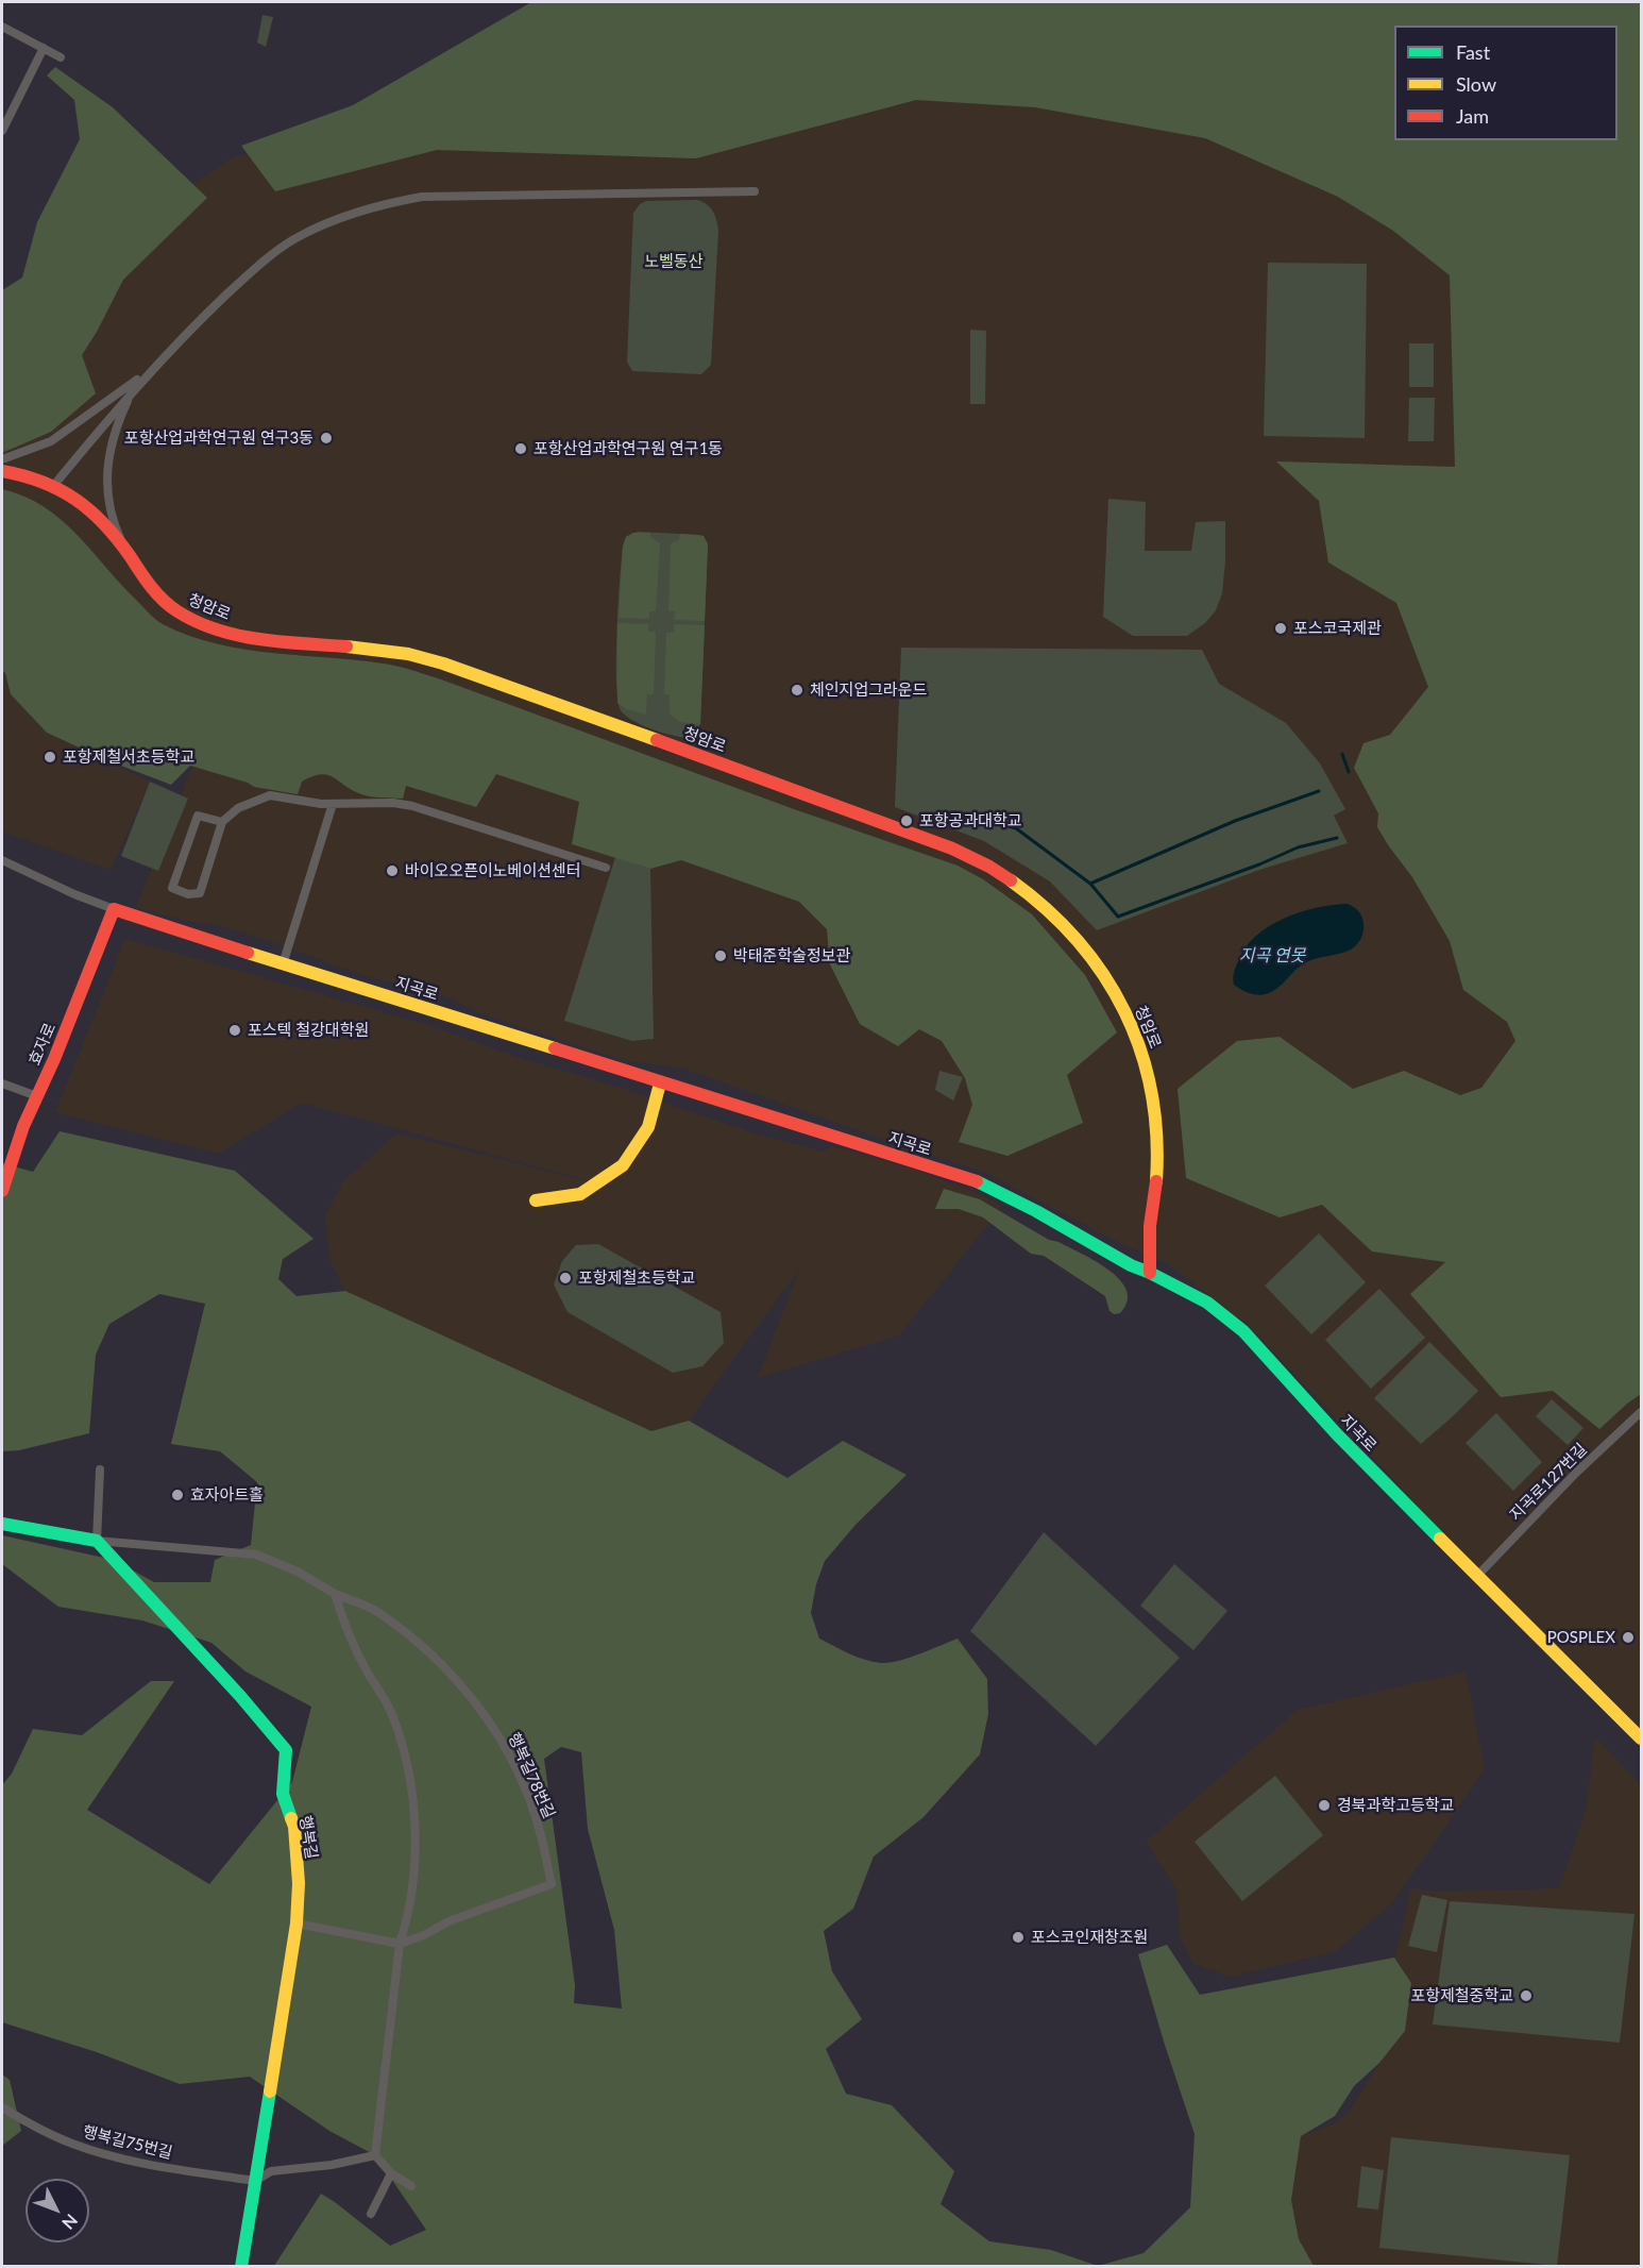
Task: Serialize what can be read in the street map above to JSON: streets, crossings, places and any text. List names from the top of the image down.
{
  "streets": {
    "street": [
      "청암로",
      "지곡로",
      "효자로",
      "지곡로127번길",
      "행복길78번길",
      "행복길",
      "행복길75번길"
    ]
  },
  "crossings": [
    ["청암로", "지곡로"],
    ["지곡로", "효자로"],
    ["지곡로", "지곡로127번길"],
    ["행복길78번길", "행복길"],
    ["행복길", "행복길75번길"]
  ],
  "water": ["지곡 연못"],
  "parks": ["노벨동산"],
  "places": [
    "포항산업과학연구원 연구3동",
    "포항산업과학연구원 연구1동",
    "포스코국제관",
    "체인지업그라운드",
    "포항제철서초등학교",
    "포항공과대학교",
    "바이오오픈이노베이션센터",
    "박태준학술정보관",
    "포스텍 철강대학원",
    "포항제철초등학교",
    "효자아트홀",
    "POSPLEX",
    "경북과학고등학교",
    "포스코인재창조원",
    "포항제철중학교"
  ],
  "legend": ["Fast", "Slow", "Jam"],
  "north": "bottom right"
}
